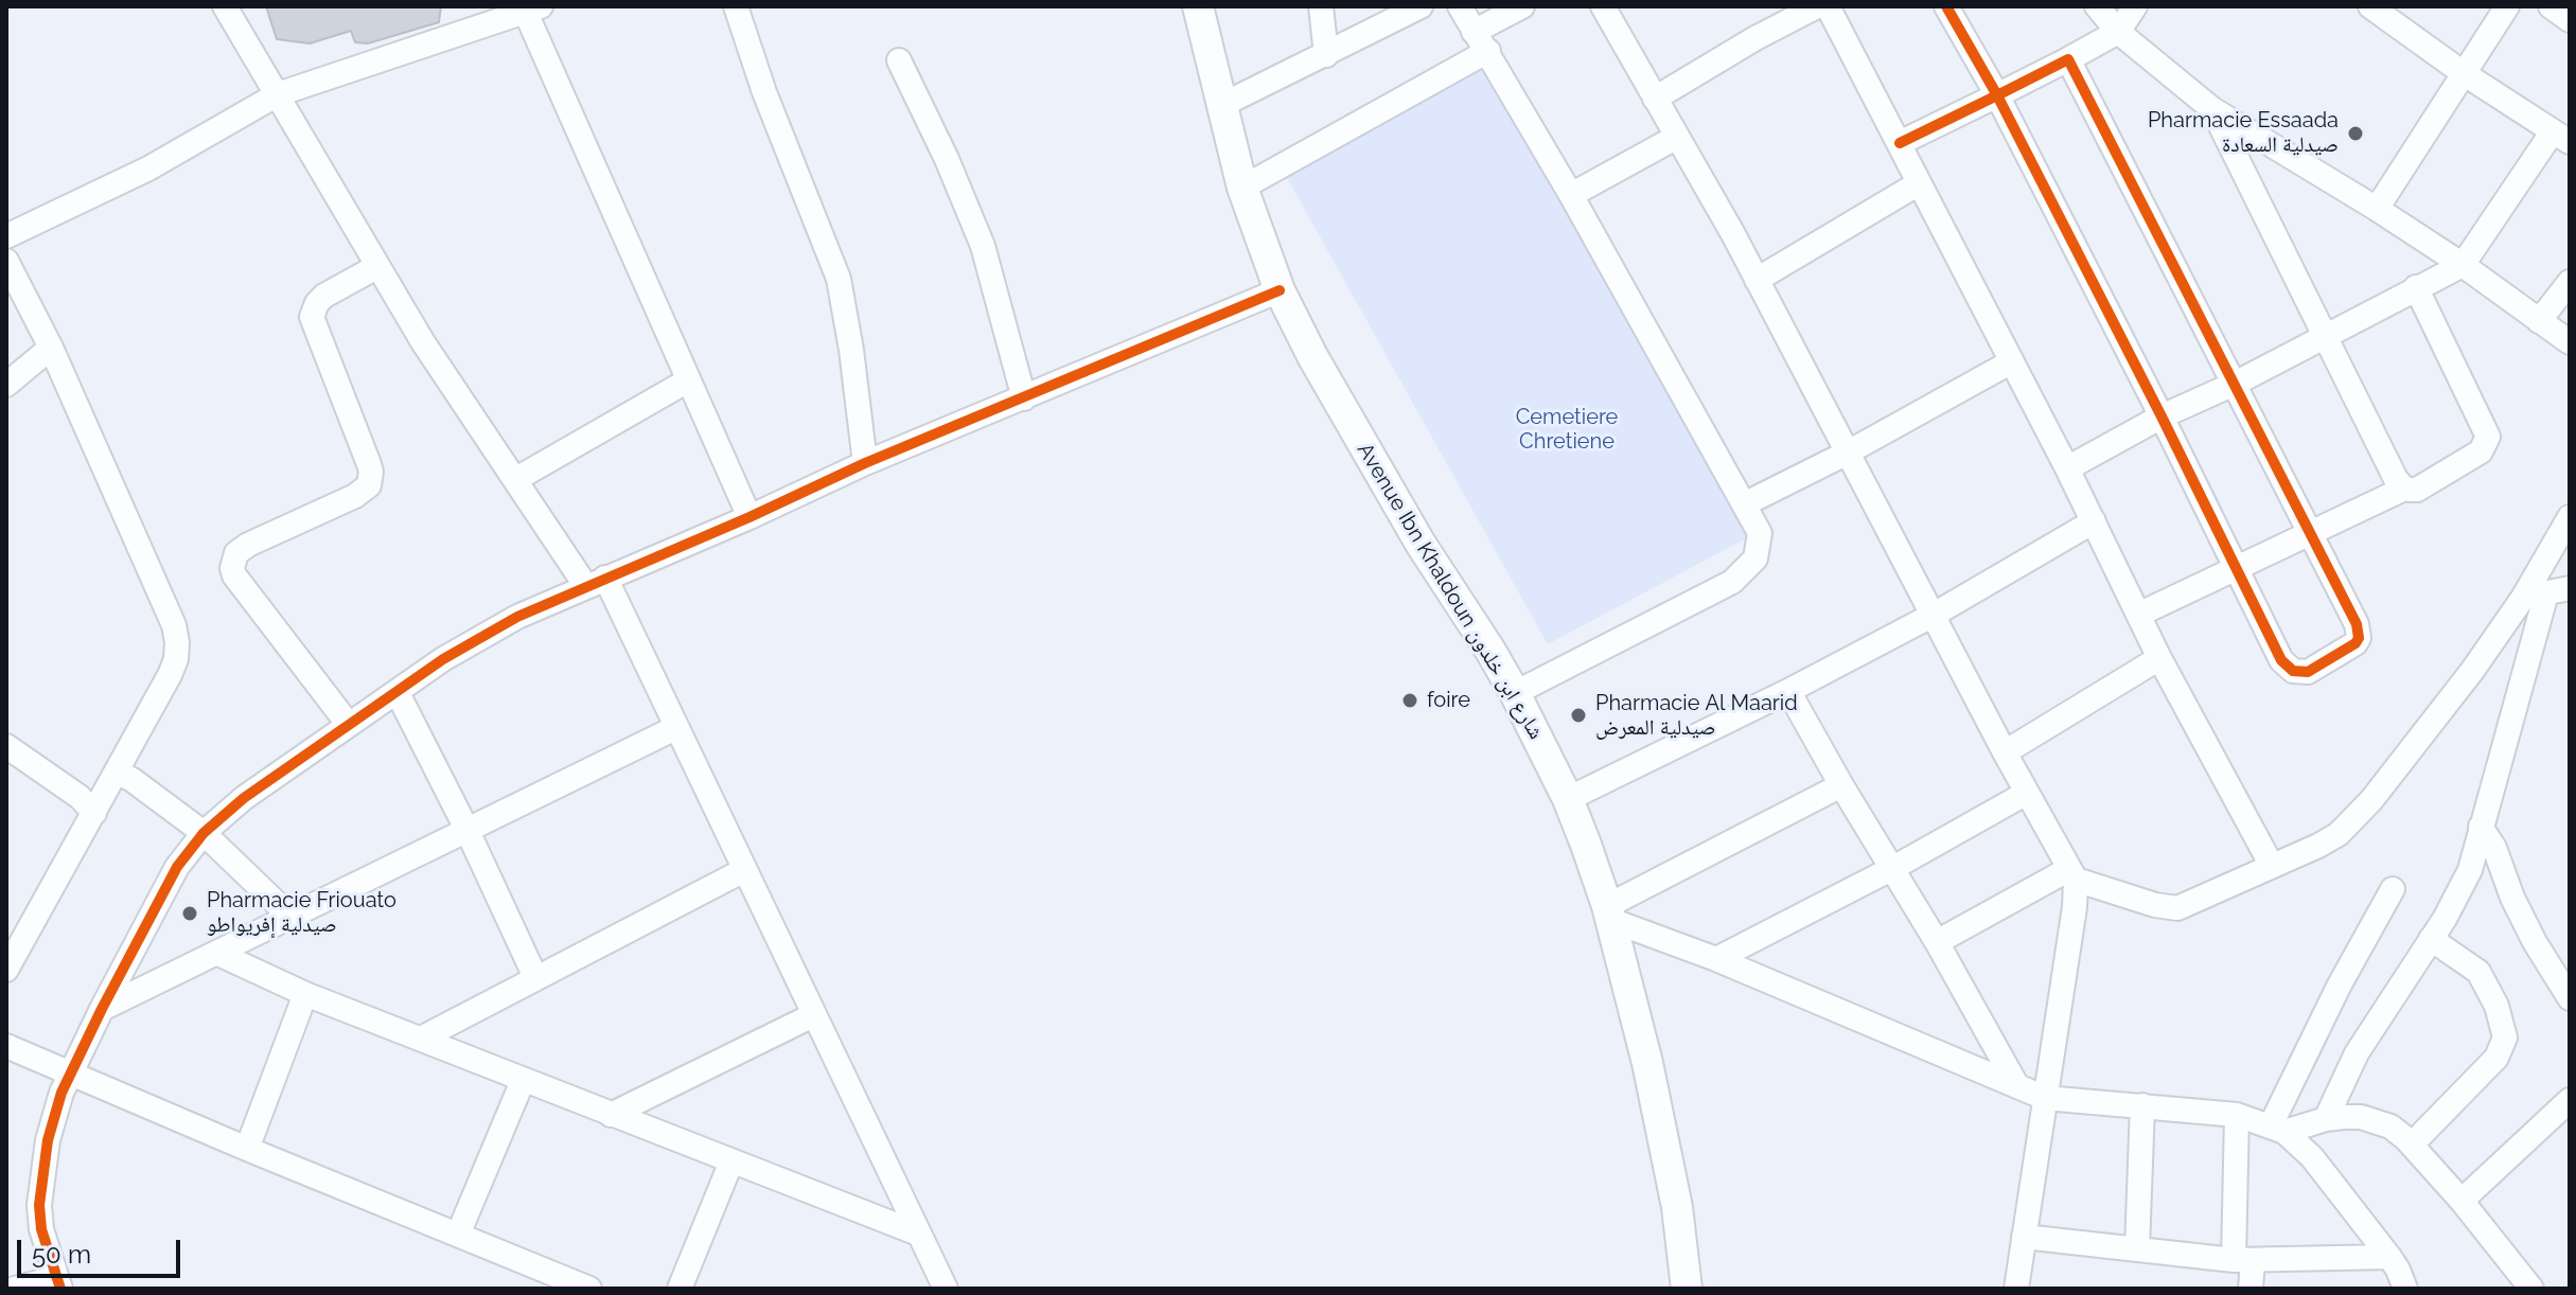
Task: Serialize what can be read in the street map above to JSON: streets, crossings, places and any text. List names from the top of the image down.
{
  "streets": {
    "street": ["Avenue Ibn Khaldoun شارع ابن خلدون"]
  },
  "parks": ["Cemetiere Chretiene"],
  "places": [
    "Pharmacie Essaada صيدلية السعادة",
    "foire",
    "Pharmacie Al Maarid صيدلية المعرض",
    "Pharmacie Friouato صيدلية إفريواطو"
  ],
  "scale_bar": "50 m"
}
